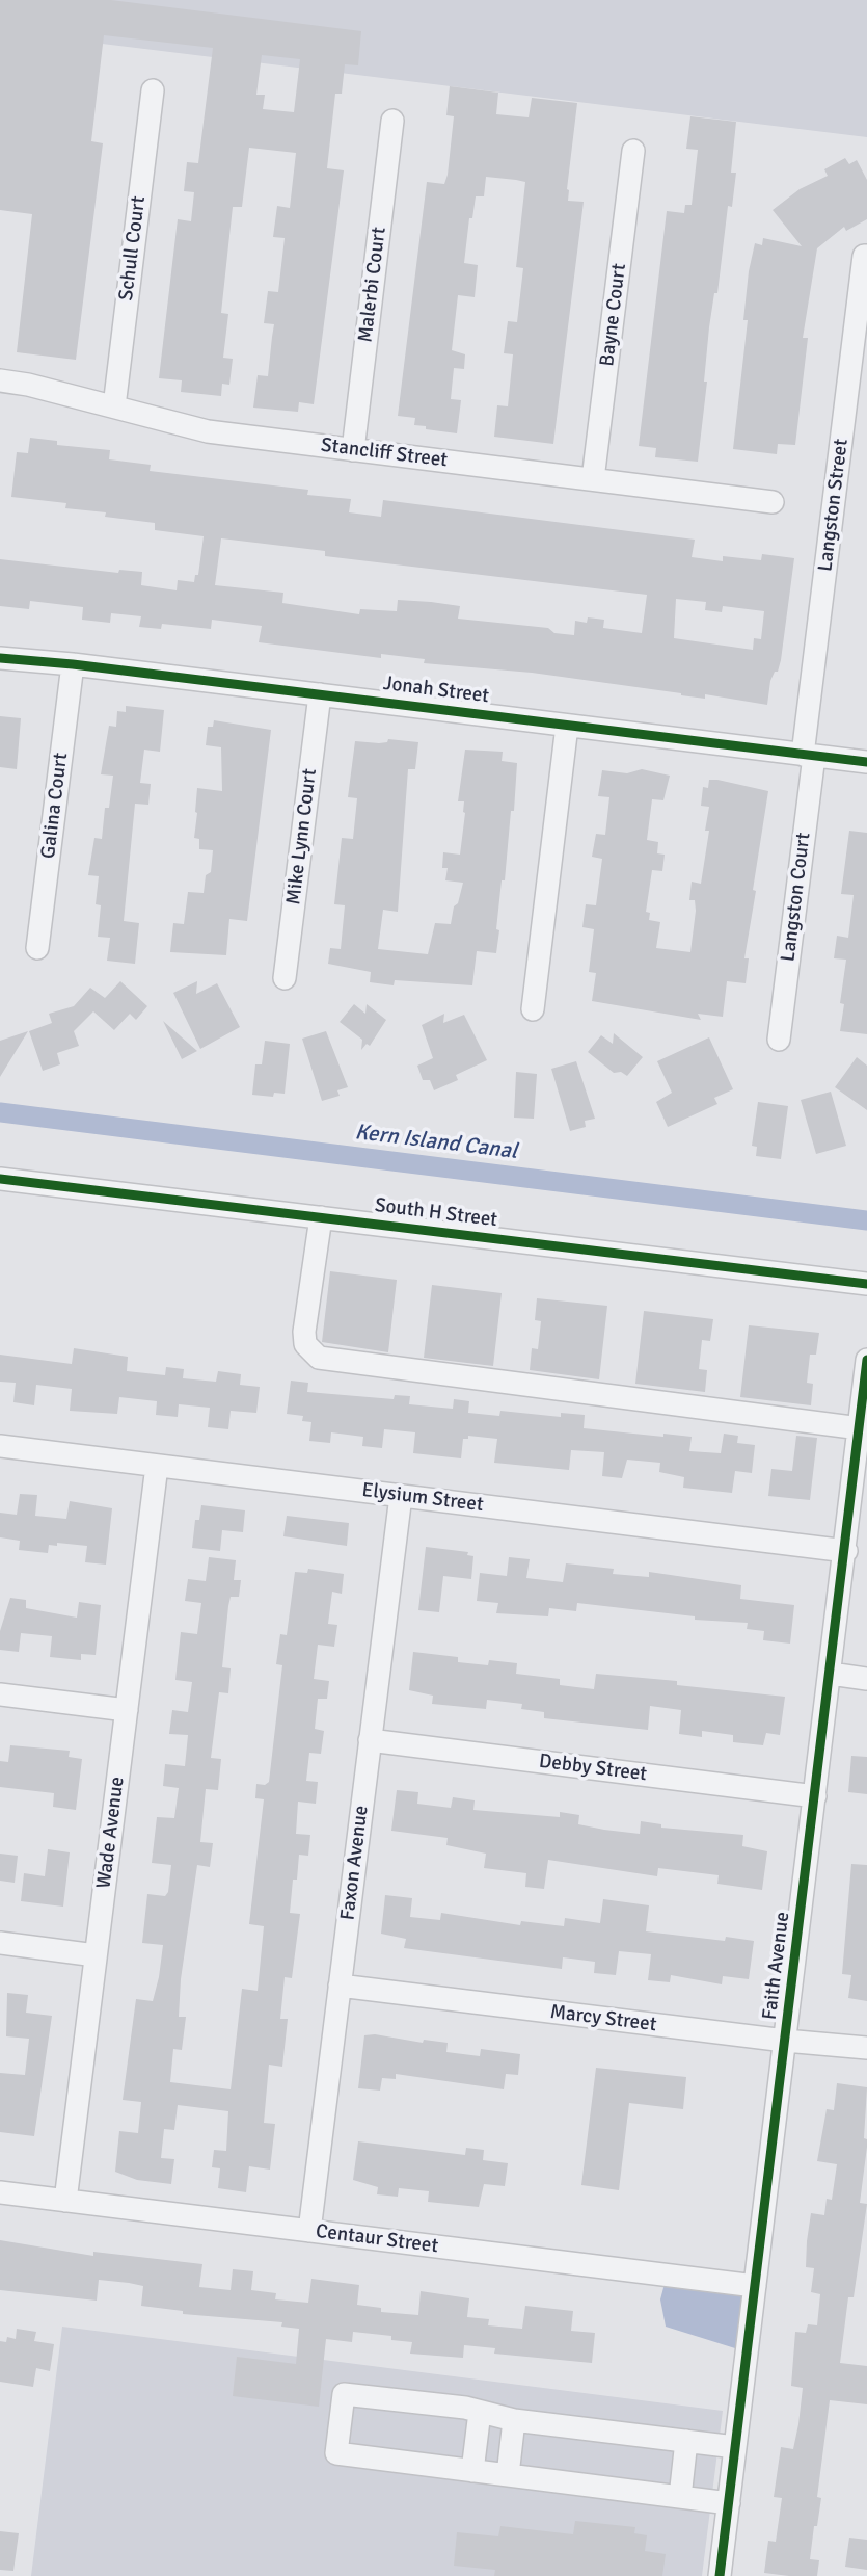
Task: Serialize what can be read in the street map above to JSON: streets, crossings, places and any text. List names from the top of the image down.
{
  "streets": {
    "street": [
      "Schull Court",
      "Malerbi Court",
      "Bayne Court",
      "Stancliff Street",
      "Langston Street",
      "Jonah Street",
      "Galina Court",
      "Mike Lynn Court",
      "Langston Court",
      "South H Street",
      "Elysium Street",
      "Debby Street",
      "Wade Avenue",
      "Faxon Avenue",
      "Faith Avenue",
      "Marcy Street",
      "Centaur Street"
    ]
  },
  "crossings": [
    ["Schull Court", "Stancliff Street"],
    ["Malerbi Court", "Stancliff Street"],
    ["Bayne Court", "Stancliff Street"],
    ["Langston Street", "Jonah Street"],
    ["Langston Street", "Langston Court"],
    ["Jonah Street", "Galina Court"],
    ["Jonah Street", "Mike Lynn Court"],
    ["Jonah Street", "Langston Court"],
    ["Elysium Street", "Wade Avenue"],
    ["Elysium Street", "Faxon Avenue"],
    ["Elysium Street", "Faith Avenue"],
    ["Debby Street", "Faxon Avenue"],
    ["Debby Street", "Faith Avenue"],
    ["Wade Avenue", "Centaur Street"],
    ["Faxon Avenue", "Marcy Street"],
    ["Faxon Avenue", "Centaur Street"],
    ["Faith Avenue", "Marcy Street"],
    ["Faith Avenue", "Centaur Street"]
  ],
  "water": ["Kern Island Canal"]
}
